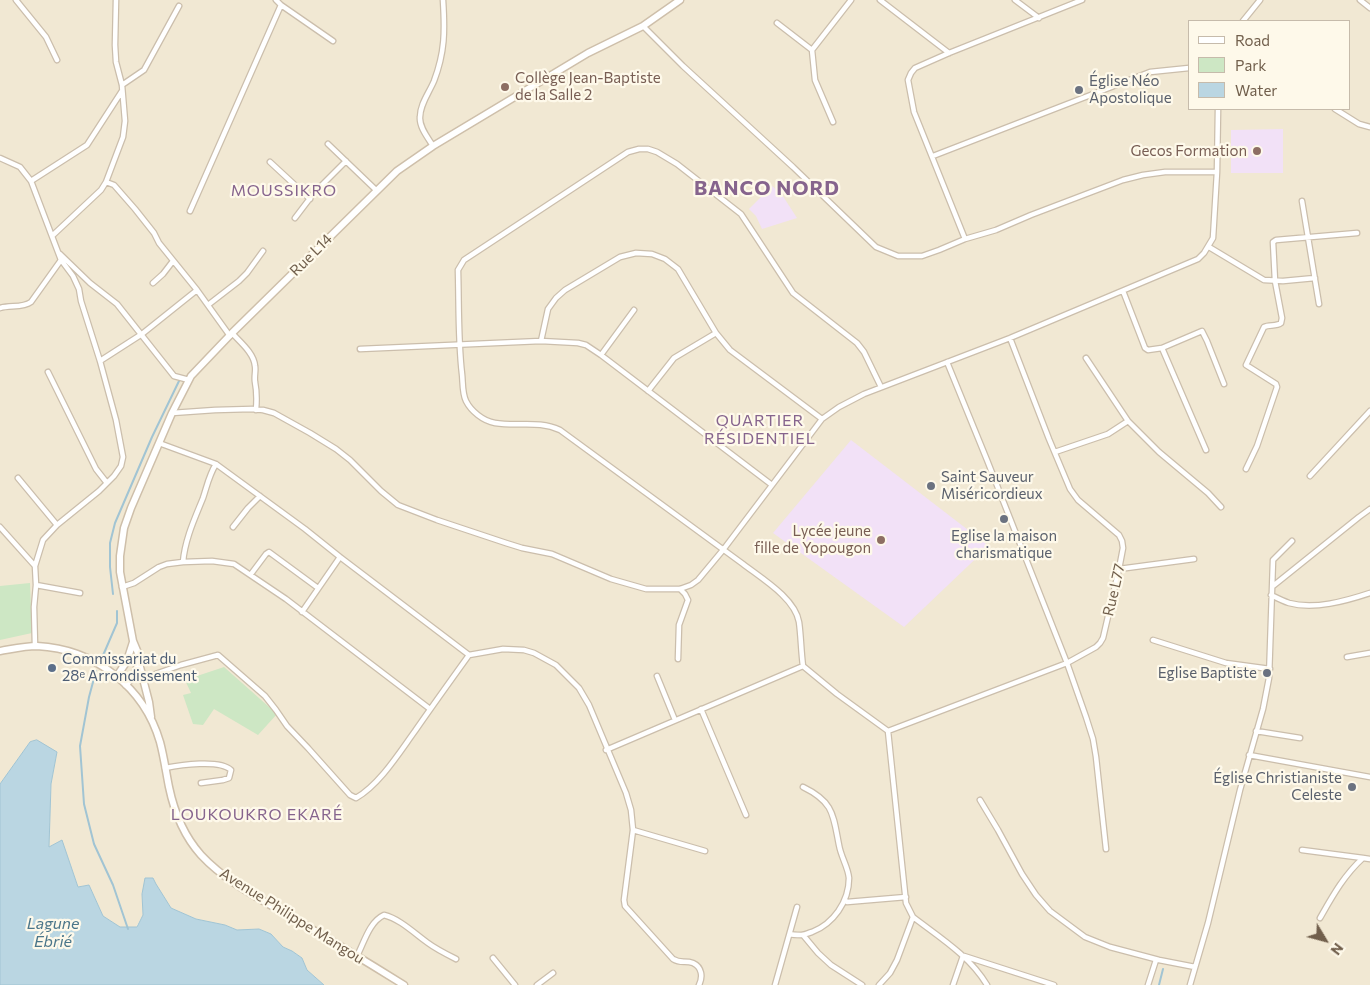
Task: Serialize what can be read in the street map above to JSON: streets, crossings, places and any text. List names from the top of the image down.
{
  "streets": {
    "street": ["Rue L14", "Rue L77", "Avenue Philippe Mangou"]
  },
  "crossings": [
    ["Rue L14", "Avenue Philippe Mangou"]
  ],
  "districts": [
    "BANCO NORD",
    "MOUSSIKRO",
    "QUARTIER RÉSIDENTIEL",
    "LOUKOUKRO EKARÉ"
  ],
  "water": ["Lagune Ébrié"],
  "places": [
    "Collège Jean-Baptiste de la Salle 2",
    "Église Néo Apostolique",
    "Gecos Formation",
    "Saint Sauveur Miséricordieux",
    "Eglise la maison charismatique",
    "Lycée jeune fille de Yopougon",
    "Commissariat du 28ᵉ Arrondissement",
    "Eglise Baptiste",
    "Église Christianiste Celeste"
  ],
  "legend": ["Road", "Park", "Water"],
  "north": "bottom right"
}
